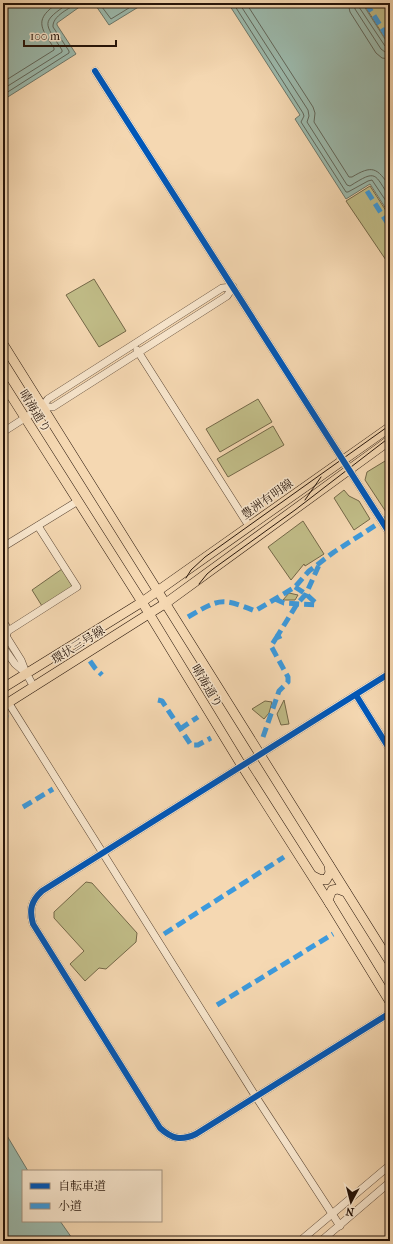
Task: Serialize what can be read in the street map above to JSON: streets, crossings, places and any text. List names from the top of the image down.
{
  "streets": {
    "main road": ["晴海通り", "豊洲有明線", "環状三号線"]
  },
  "crossings": [
    ["晴海通り", "豊洲有明線"],
    ["晴海通り", "環状三号線"],
    ["豊洲有明線", "環状三号線"]
  ],
  "legend": ["自転車道", "小道"],
  "scale_bar": "100 m",
  "north": "bottom"
}
